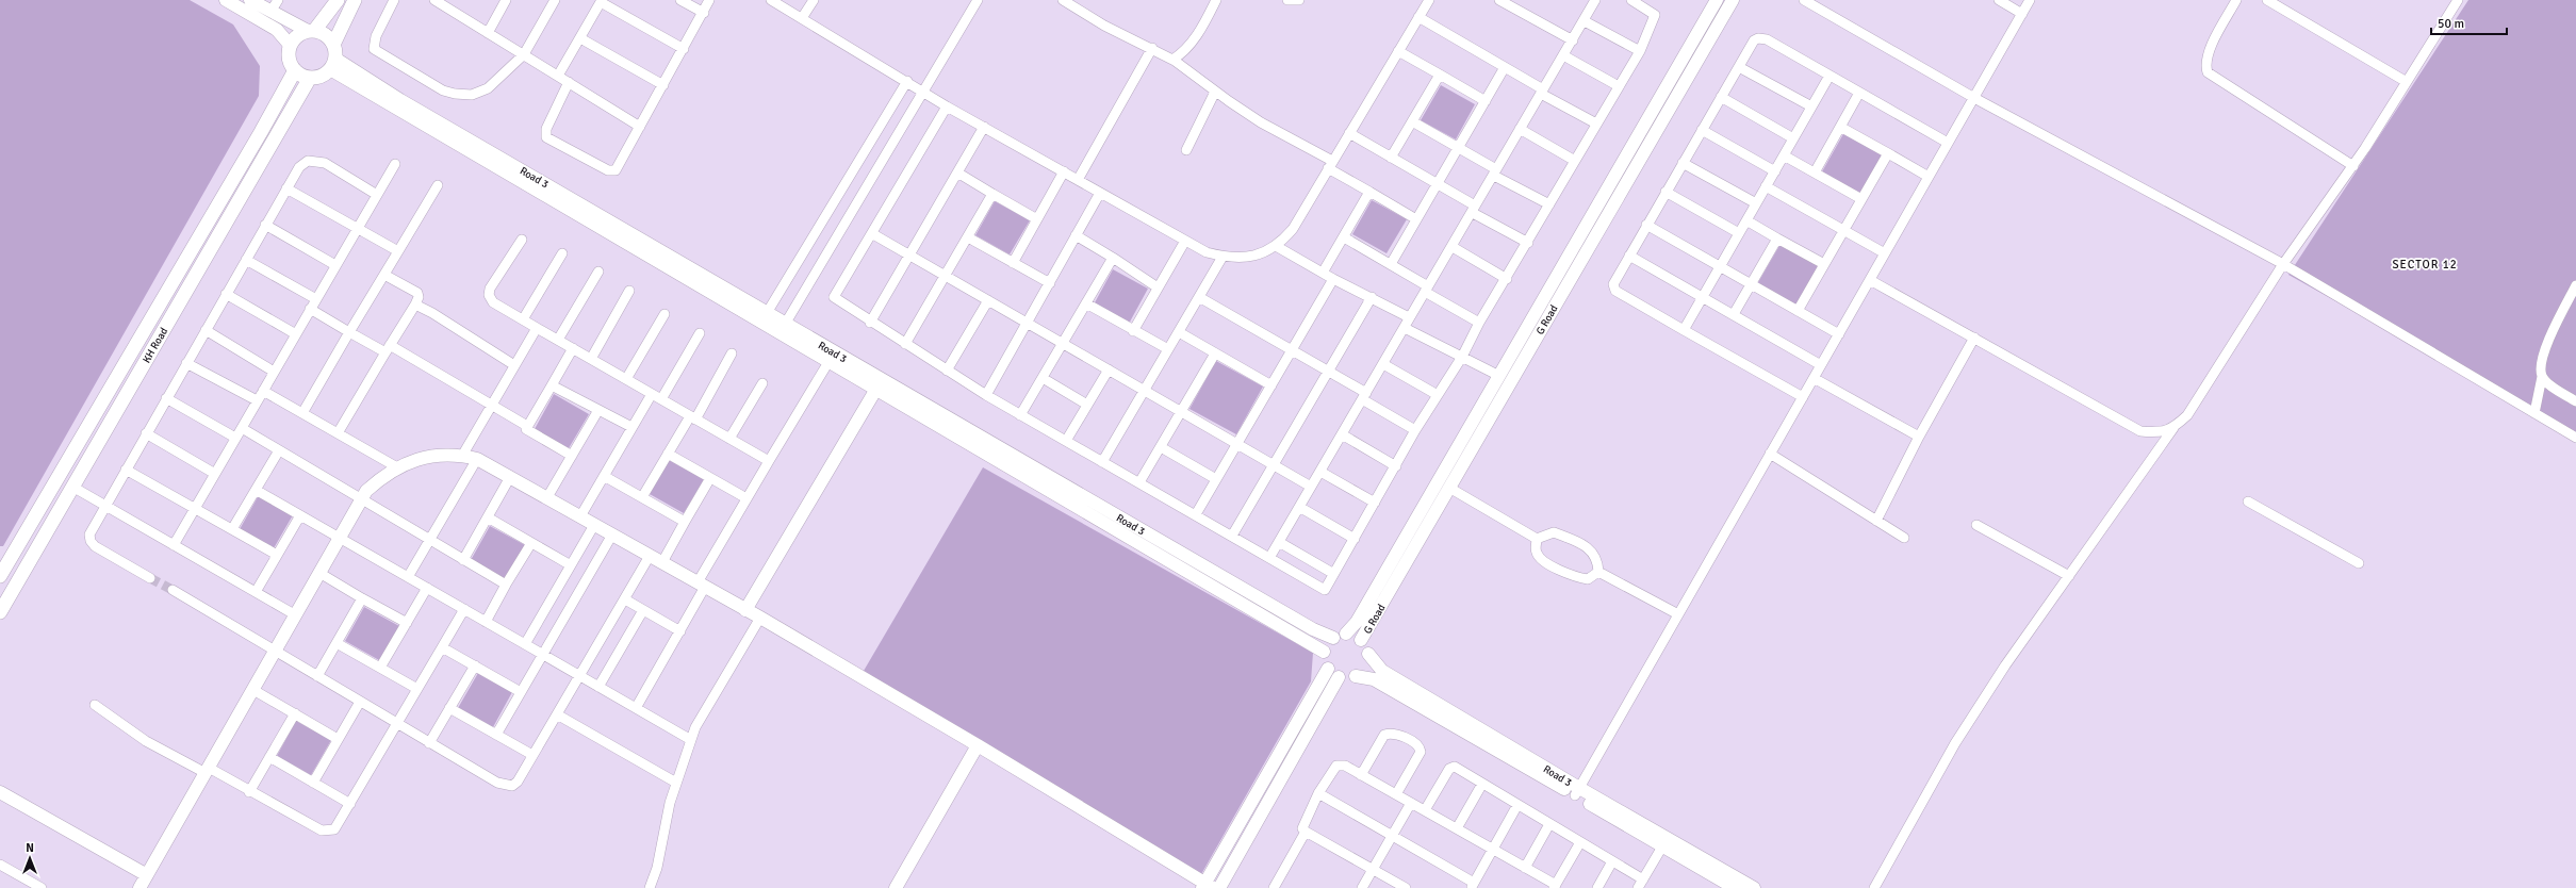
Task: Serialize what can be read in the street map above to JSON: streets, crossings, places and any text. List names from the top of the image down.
{
  "streets": {
    "main road": ["KH Road"],
    "street": ["Road 3", "G Road"]
  },
  "crossings": [
    ["Road 3", "G Road"],
    ["Road 3", "KH Road"]
  ],
  "districts": ["SECTOR 12"],
  "scale_bar": "50 m",
  "north": "top"
}
